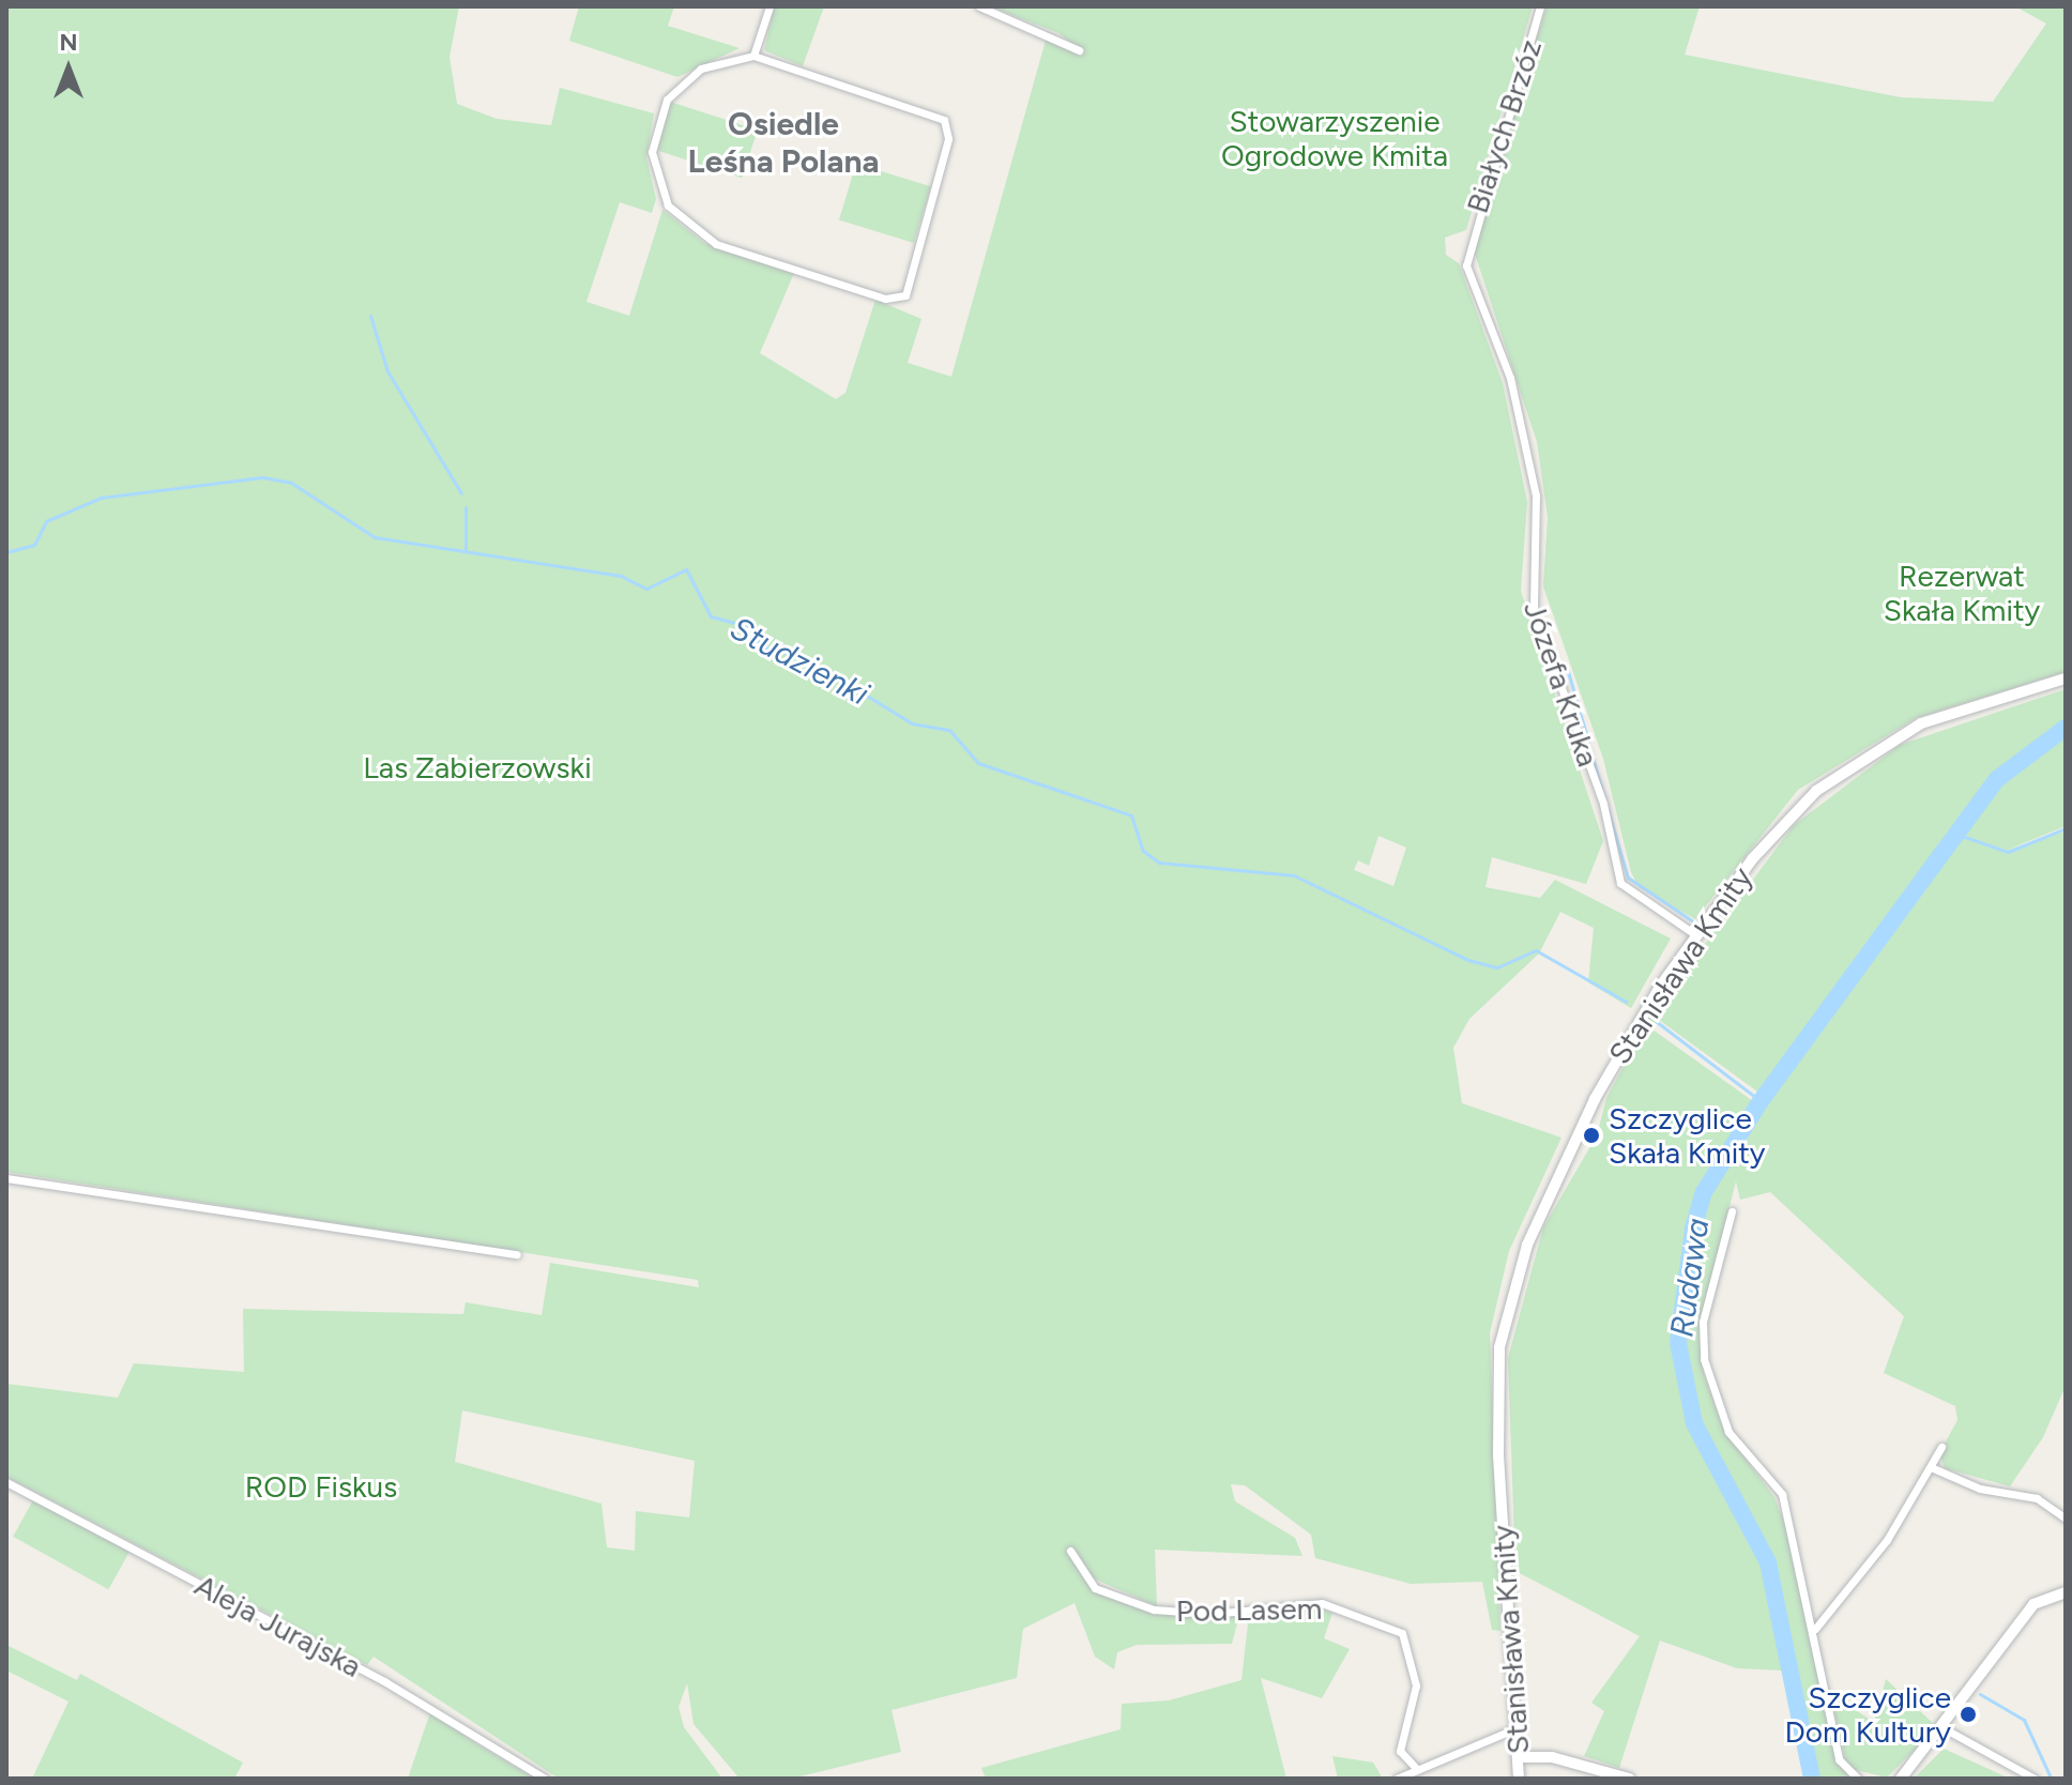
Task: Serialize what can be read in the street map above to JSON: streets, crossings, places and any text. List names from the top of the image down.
{
  "streets": {
    "main road": ["Stanisława Kmity"],
    "street": [
      "Białych Brzóz",
      "Józefa Kruka",
      "Pod Lasem",
      "Aleja Jurajska"
    ]
  },
  "crossings": [
    ["Białych Brzóz", "Józefa Kruka"],
    ["Józefa Kruka", "Stanisława Kmity"]
  ],
  "districts": ["Osiedle Leśna Polana"],
  "water": ["Studzienki", "Rudawa"],
  "parks": [
    "Stowarzyszenie Ogrodowe Kmita",
    "Rezerwat Skała Kmity",
    "Las Zabierzowski",
    "ROD Fiskus"
  ],
  "places": ["Szczyglice Skała Kmity", "Szczyglice Dom Kultury"],
  "north": "top"
}
